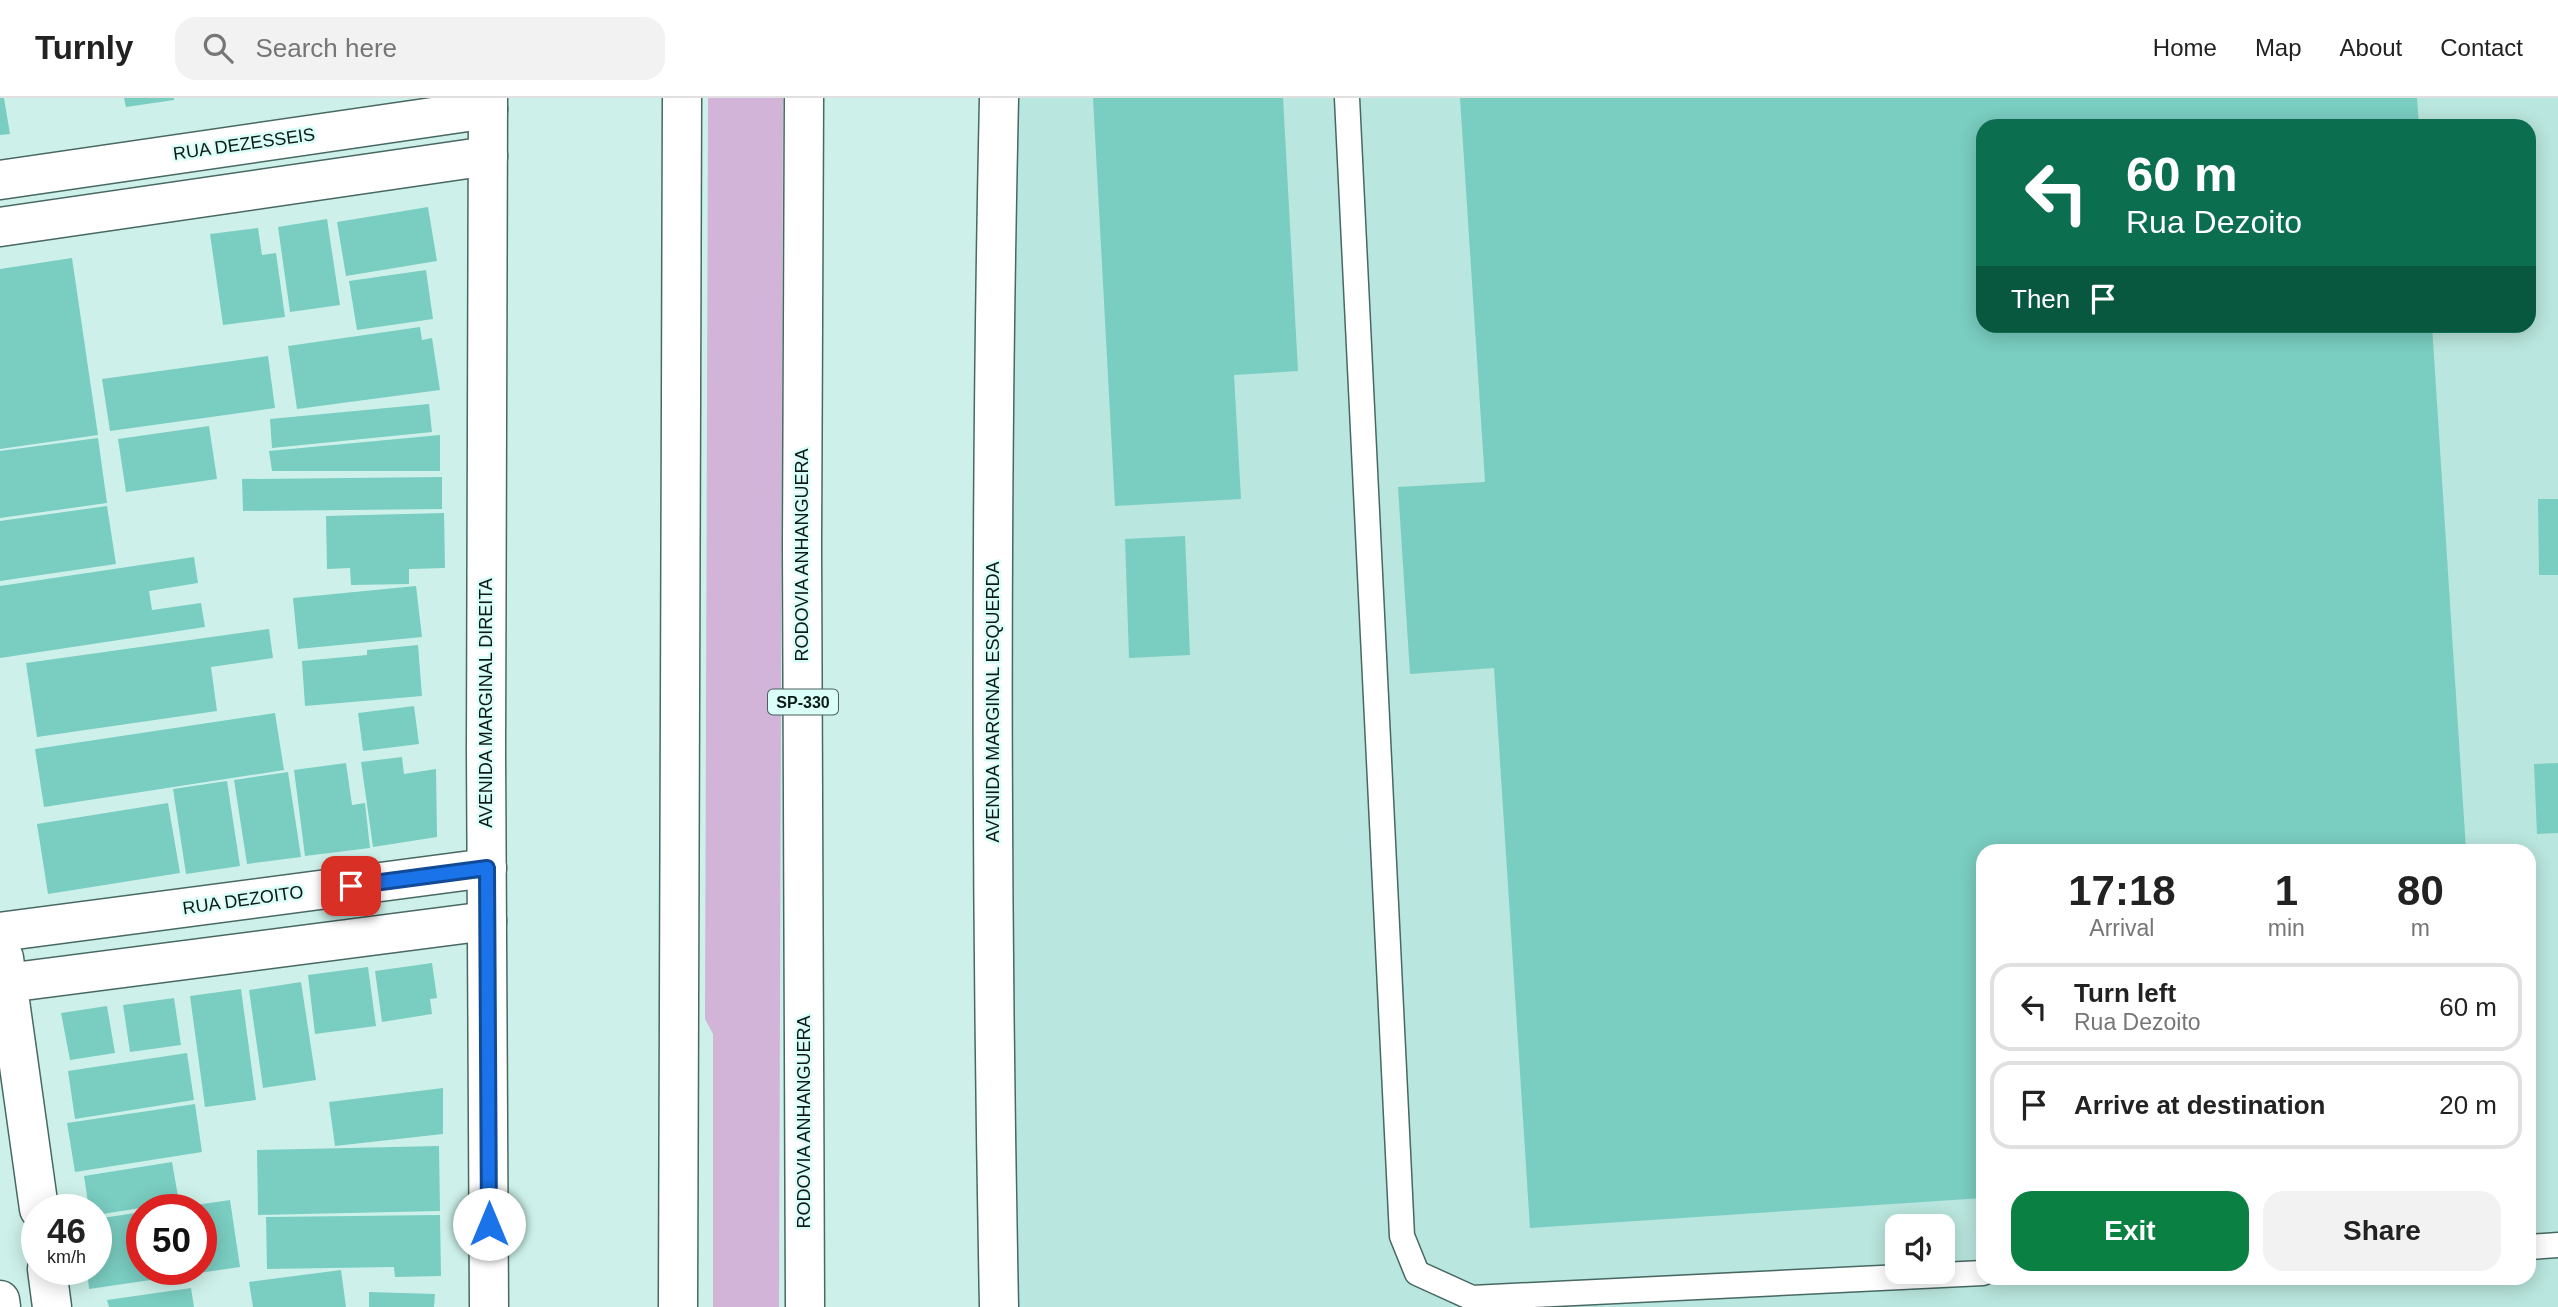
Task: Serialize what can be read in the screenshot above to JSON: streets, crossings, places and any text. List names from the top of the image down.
{
  "streets": {
    "main road": [
      "RUA DEZESSEIS",
      "RODOVIA ANHANGUERA",
      "SP-330",
      "AVENIDA MARGINAL ESQUERDA",
      "AVENIDA MARGINAL DIREITA",
      "RUA DEZOITO"
    ]
  },
  "crossings": [
    ["RUA DEZESSEIS", "AVENIDA MARGINAL DIREITA"],
    ["AVENIDA MARGINAL DIREITA", "RUA DEZOITO"]
  ],
  "page": {
    "header": "Turnly",
    "search": "Search here",
    "nav": [
      "Home",
      "Map",
      "About",
      "Contact"
    ],
    "turn": ["60 m", "Rua Dezoito"],
    "then": "Then",
    "eta": [
      "17:18",
      "Arrival",
      "1",
      "min",
      "80",
      "m"
    ],
    "list": [
      {
        "name": "Turn left",
        "note": "Rua Dezoito",
        "value": "60 m"
      },
      {
        "name": "Arrive at destination",
        "value": "20 m"
      }
    ],
    "buttons": ["Exit", "Share"],
    "speed": "46 km/h",
    "limit": "50"
  }
}
